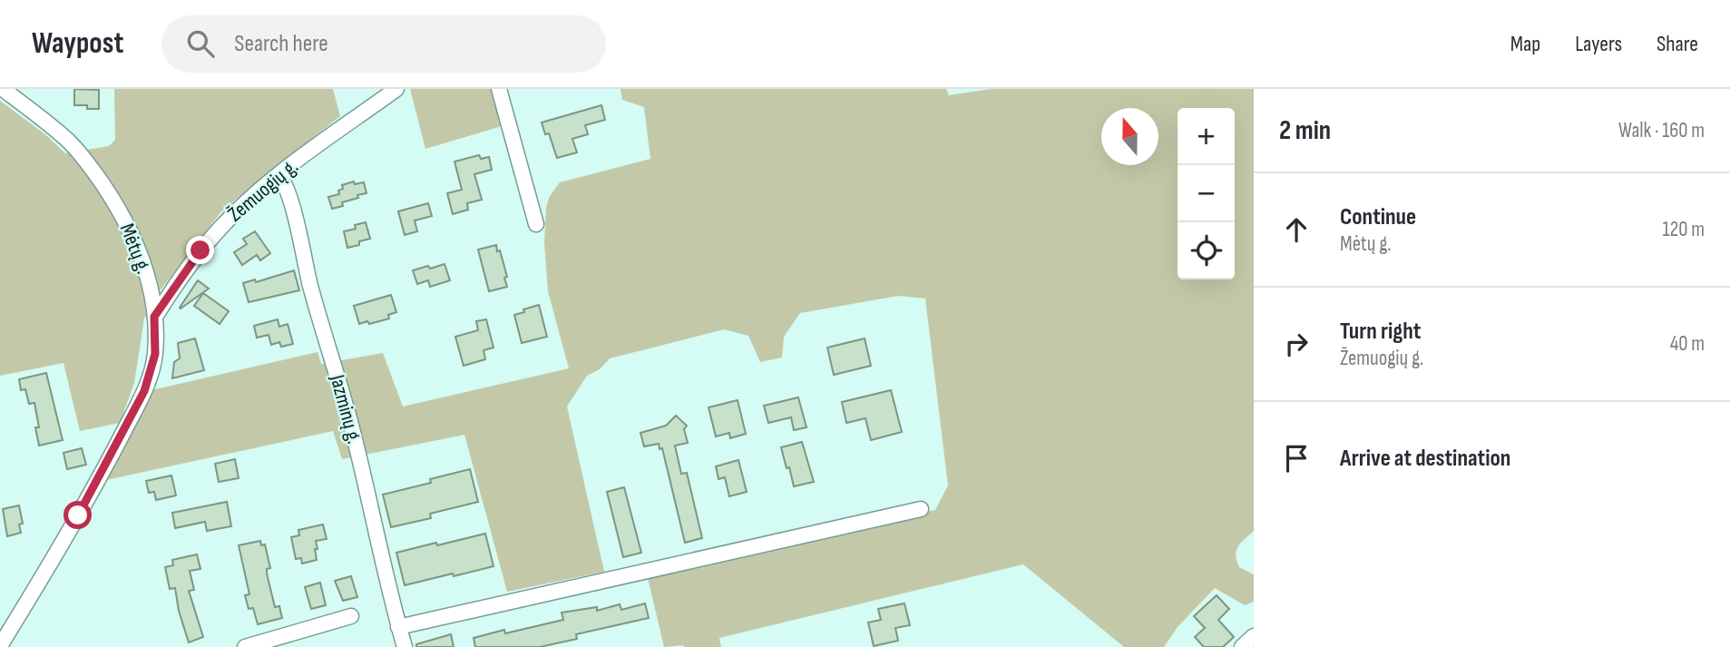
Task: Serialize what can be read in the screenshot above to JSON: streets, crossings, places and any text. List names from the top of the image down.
{
  "streets": {
    "street": ["Žemuogių g.", "Mėtų g.", "Jazminų g."]
  },
  "crossings": [
    ["Žemuogių g.", "Mėtų g."],
    ["Žemuogių g.", "Jazminų g."]
  ],
  "north": "top",
  "page": {
    "header": "Waypost",
    "search": "Search here",
    "nav": ["Map", "Layers", "Share"],
    "heading": ["2 min", "Walk · 160 m"],
    "map_buttons": ["+", "−"],
    "list": [
      ["Continue", "Mėtų g.", "120 m"],
      ["Turn right", "Žemuogių g.", "40 m"],
      "Arrive at destination"
    ]
  }
}
